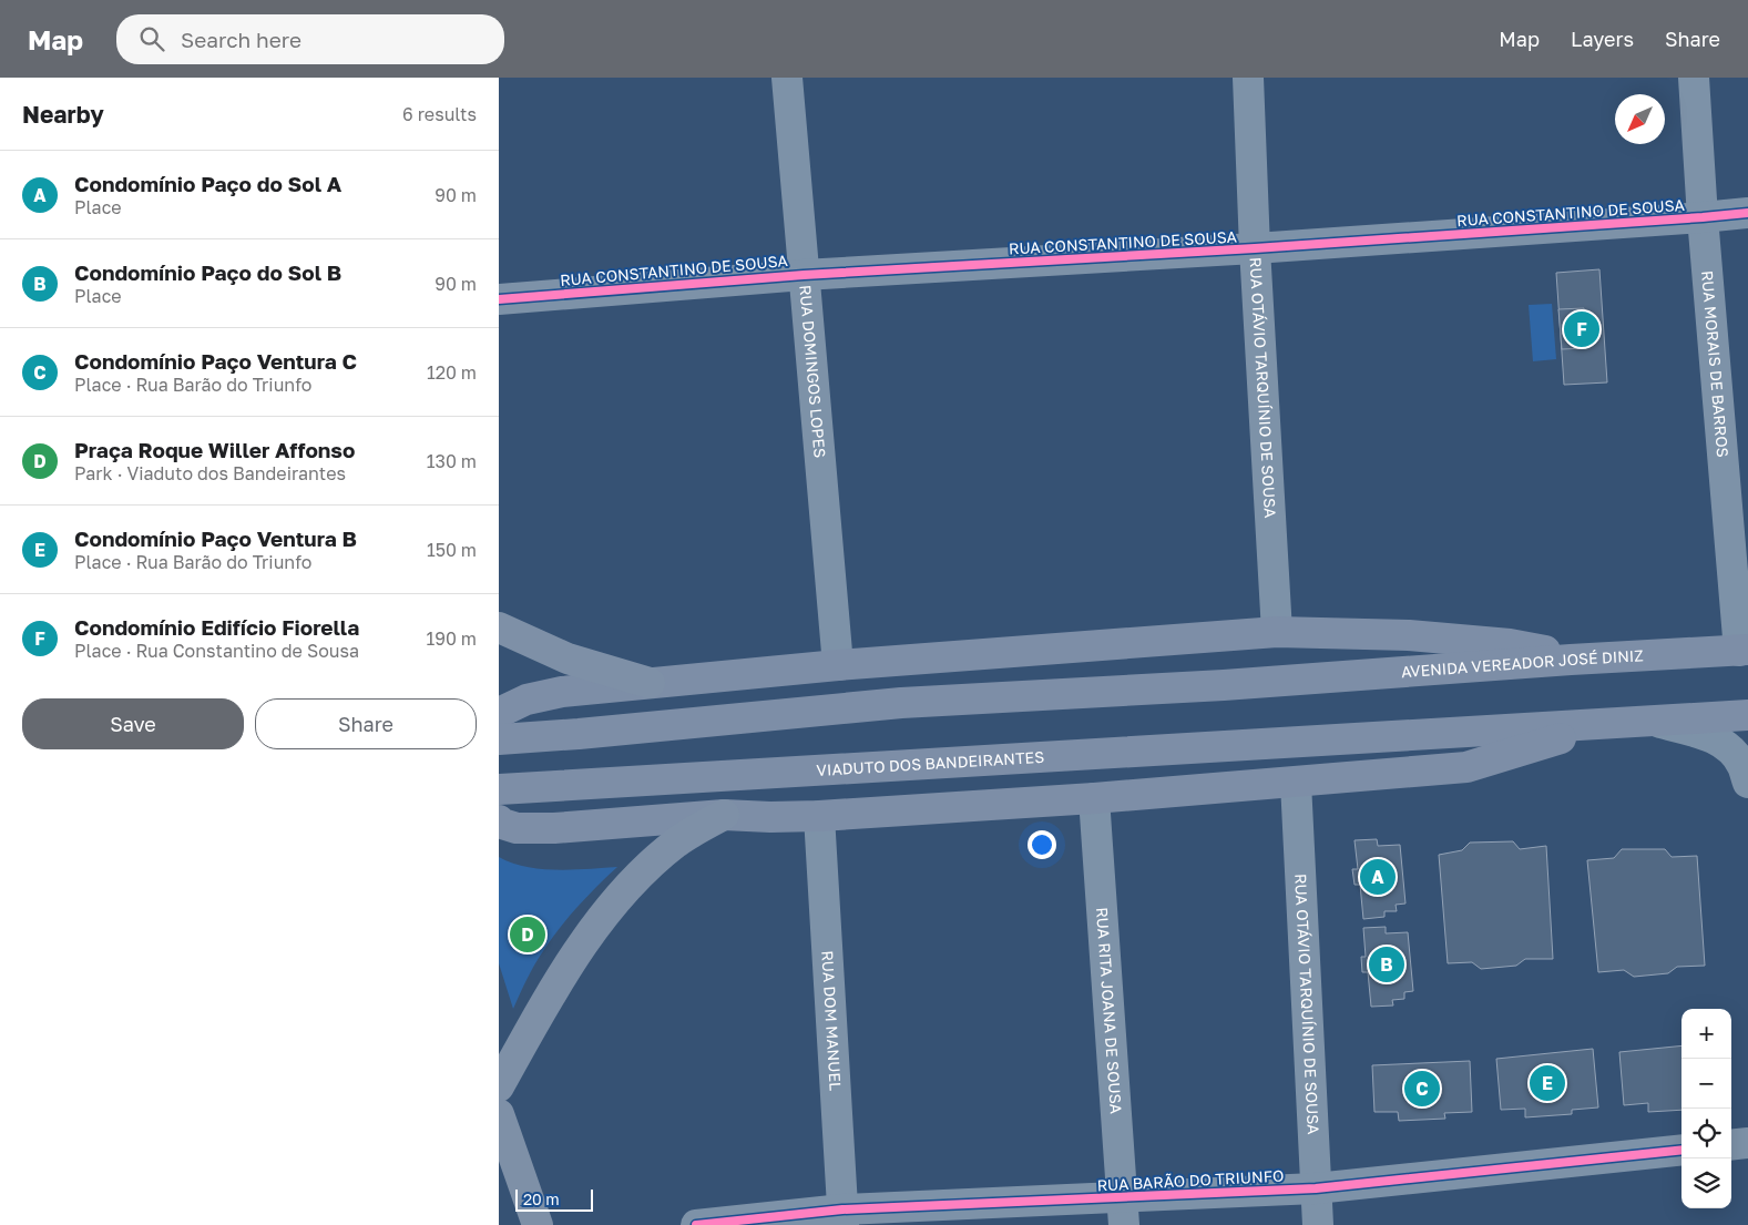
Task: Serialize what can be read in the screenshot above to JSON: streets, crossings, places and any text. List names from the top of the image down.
{
  "streets": {
    "main road": ["AVENIDA VEREADOR JOSÉ DINIZ", "VIADUTO DOS BANDEIRANTES"],
    "street": [
      "RUA CONSTANTINO DE SOUSA",
      "RUA MORAIS DE BARROS",
      "RUA DOMINGOS LOPES",
      "RUA OTÁVIO TARQUÍNIO DE SOUSA",
      "RUA RITA JOANA DE SOUSA",
      "RUA DOM MANUEL",
      "RUA BARÃO DO TRIUNFO"
    ]
  },
  "crossings": [
    ["RUA CONSTANTINO DE SOUSA", "RUA MORAIS DE BARROS"],
    ["RUA CONSTANTINO DE SOUSA", "RUA DOMINGOS LOPES"],
    ["RUA CONSTANTINO DE SOUSA", "RUA OTÁVIO TARQUÍNIO DE SOUSA"],
    ["RUA MORAIS DE BARROS", "AVENIDA VEREADOR JOSÉ DINIZ"],
    ["RUA OTÁVIO TARQUÍNIO DE SOUSA", "RUA BARÃO DO TRIUNFO"],
    ["RUA RITA JOANA DE SOUSA", "RUA BARÃO DO TRIUNFO"],
    ["RUA DOM MANUEL", "RUA BARÃO DO TRIUNFO"]
  ],
  "scale_bar": "20 m",
  "north": "bottom left",
  "page": {
    "header": "Map",
    "search": "Search here",
    "nav": ["Map", "Layers", "Share"],
    "heading": ["Nearby", "6 results"],
    "list": [
      {
        "mark": "A",
        "name": "Condomínio Paço do Sol A",
        "note": "Place",
        "value": "90 m"
      },
      {
        "mark": "B",
        "name": "Condomínio Paço do Sol B",
        "note": "Place",
        "value": "90 m"
      },
      {
        "mark": "C",
        "name": "Condomínio Paço Ventura C",
        "note": "Place · Rua Barão do Triunfo",
        "value": "120 m"
      },
      {
        "mark": "D",
        "name": "Praça Roque Willer Affonso",
        "note": "Park · Viaduto dos Bandeirantes",
        "value": "130 m"
      },
      {
        "mark": "E",
        "name": "Condomínio Paço Ventura B",
        "note": "Place · Rua Barão do Triunfo",
        "value": "150 m"
      },
      {
        "mark": "F",
        "name": "Condomínio Edifício Fiorella",
        "note": "Place · Rua Constantino de Sousa",
        "value": "190 m"
      }
    ],
    "pins": [
      "F",
      "A",
      "D",
      "B",
      "E",
      "C"
    ],
    "buttons": ["Save", "Share"],
    "map_buttons": ["+", "−"],
    "scale": "20 m"
  }
}
